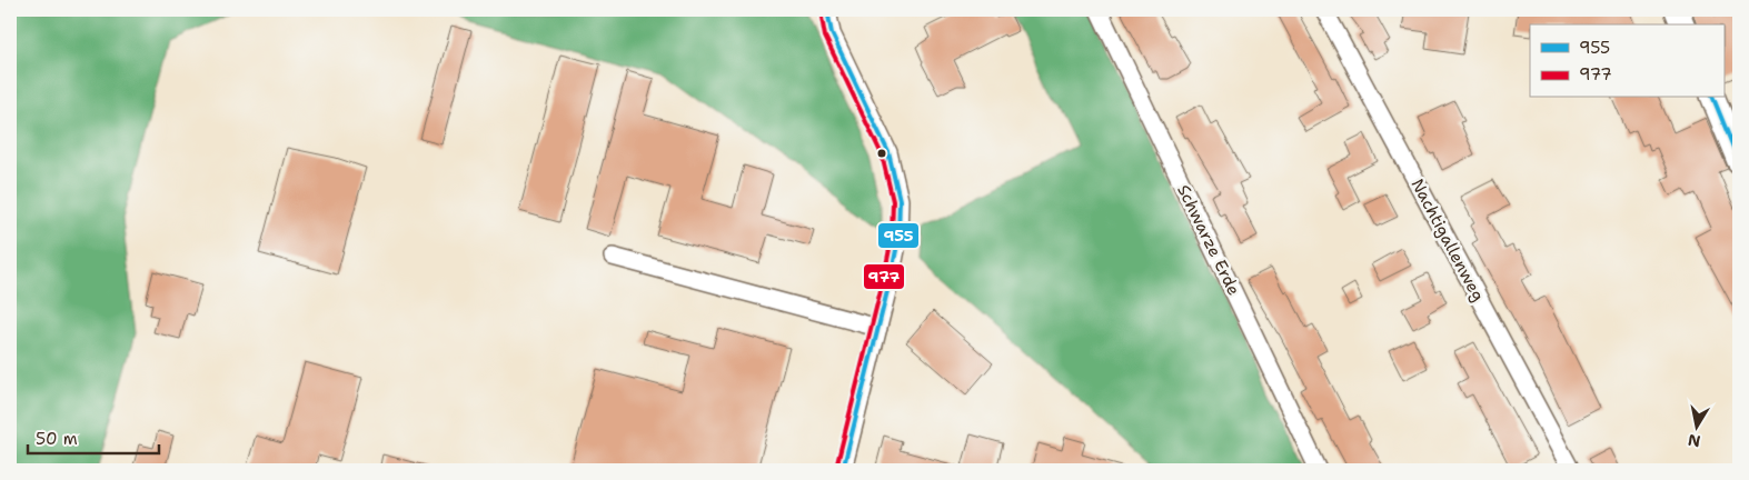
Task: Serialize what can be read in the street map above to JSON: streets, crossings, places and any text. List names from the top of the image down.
{
  "streets": {
    "street": ["Schwarze Erde", "Nachtigallenweg"]
  },
  "lines": ["transit line 955", "transit line 977"],
  "legend": ["955", "977"],
  "scale_bar": "50 m",
  "north": "bottom"
}
